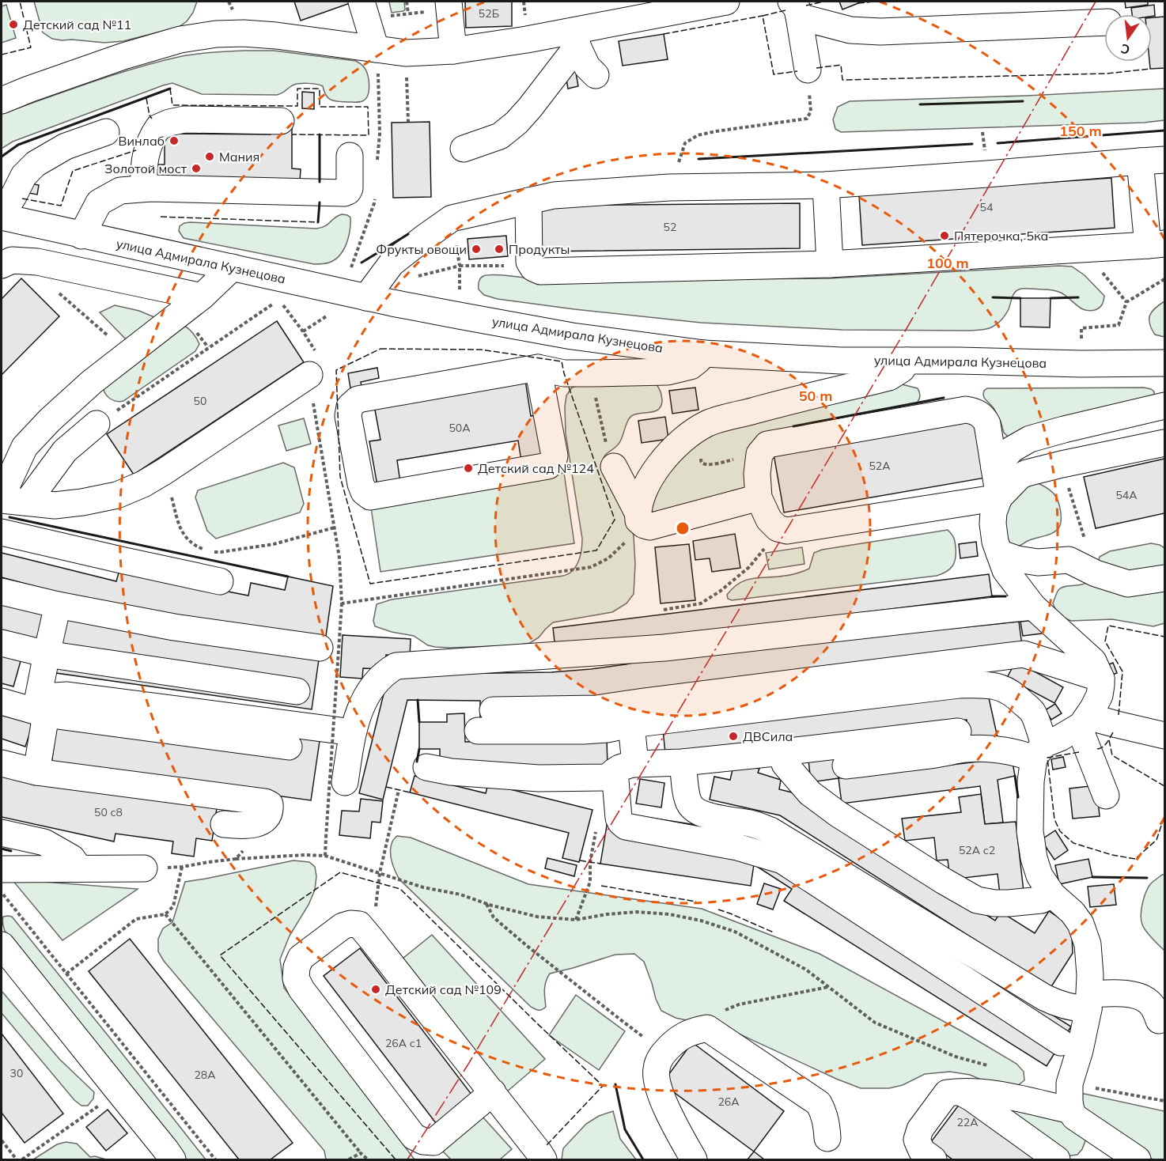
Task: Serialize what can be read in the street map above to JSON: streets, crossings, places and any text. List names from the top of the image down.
{
  "streets": {
    "main road": ["улица Адмирала Кузнецова"]
  },
  "places": [
    "Детский сад №11",
    "Винлаб",
    "Мания",
    "Золотой мост",
    "Пятерочка, 5ка",
    "Фрукты овощи",
    "Продукты",
    "Детский сад №124",
    "ДВСила",
    "Детский сад №109"
  ],
  "house_numbers": [
    "52Б",
    "54",
    "52",
    "50",
    "50А",
    "52А",
    "54А",
    "50 с8",
    "52А с2",
    "26А с1",
    "30",
    "28А",
    "26А",
    "22А"
  ],
  "north": "bottom",
  "rings": ["150 m", "100 m", "50 m"]
}
